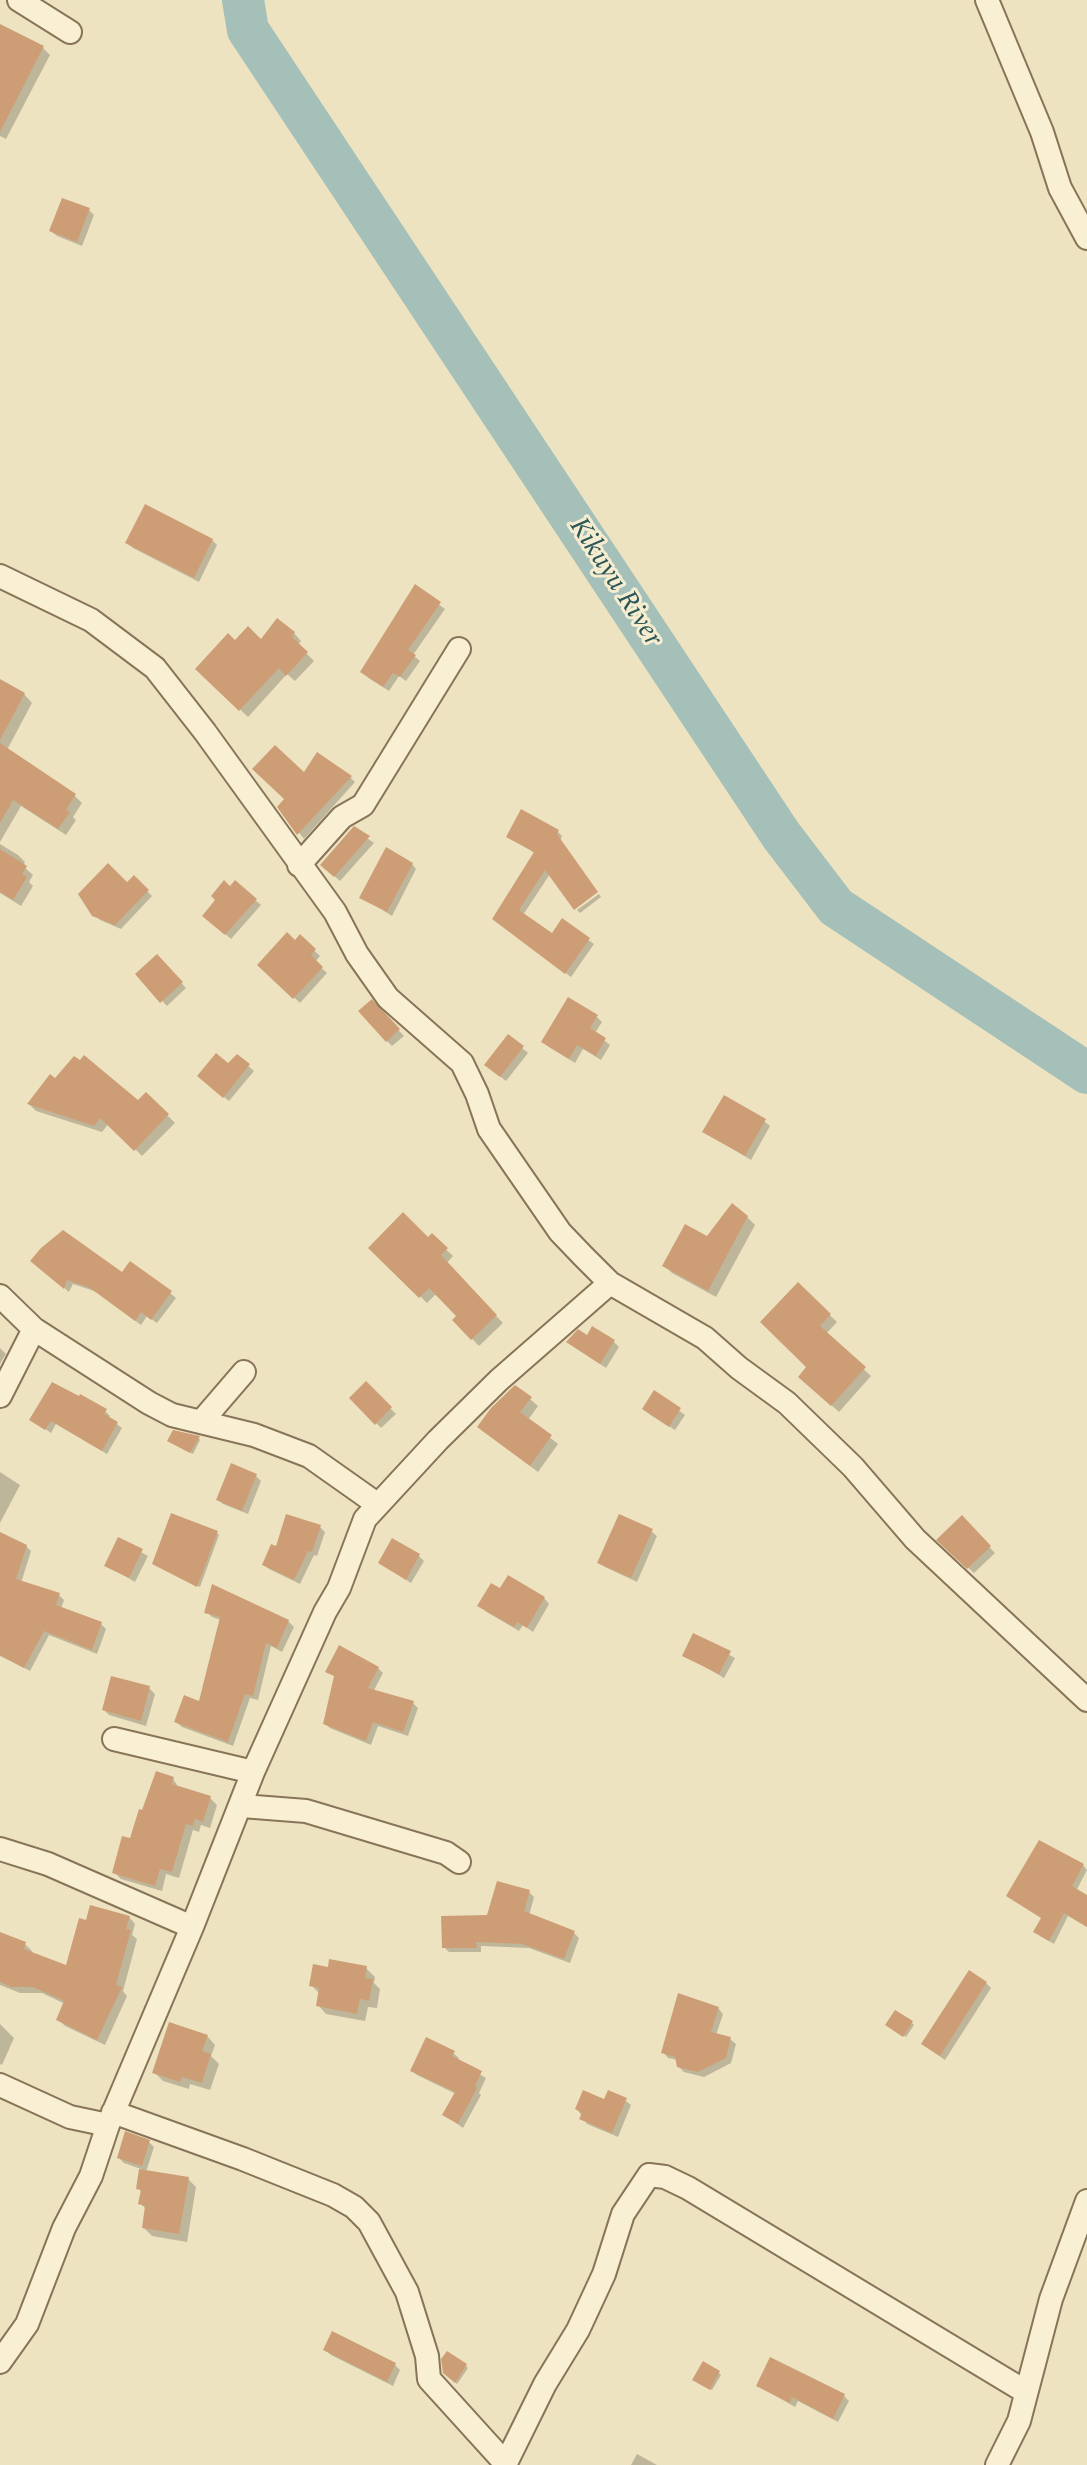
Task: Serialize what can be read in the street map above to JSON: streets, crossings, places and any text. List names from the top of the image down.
{
  "water": ["Kikuyu River"]
}
